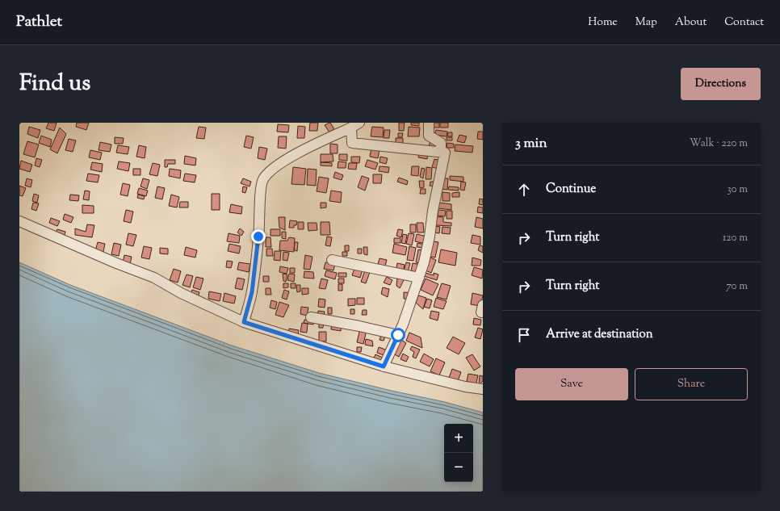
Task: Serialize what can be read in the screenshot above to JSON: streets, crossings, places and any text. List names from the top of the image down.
{
  "page": {
    "header": "Pathlet",
    "nav": [
      "Home",
      "Map",
      "About",
      "Contact"
    ],
    "title": "Find us",
    "buttons": [
      "Directions",
      ["Save", "Share"]
    ],
    "heading": ["3 min", "Walk · 220 m"],
    "list": [
      ["Continue", "30 m"],
      ["Turn right", "120 m"],
      ["Turn right", "70 m"],
      "Arrive at destination"
    ],
    "map_buttons": ["+", "−"]
  }
}
